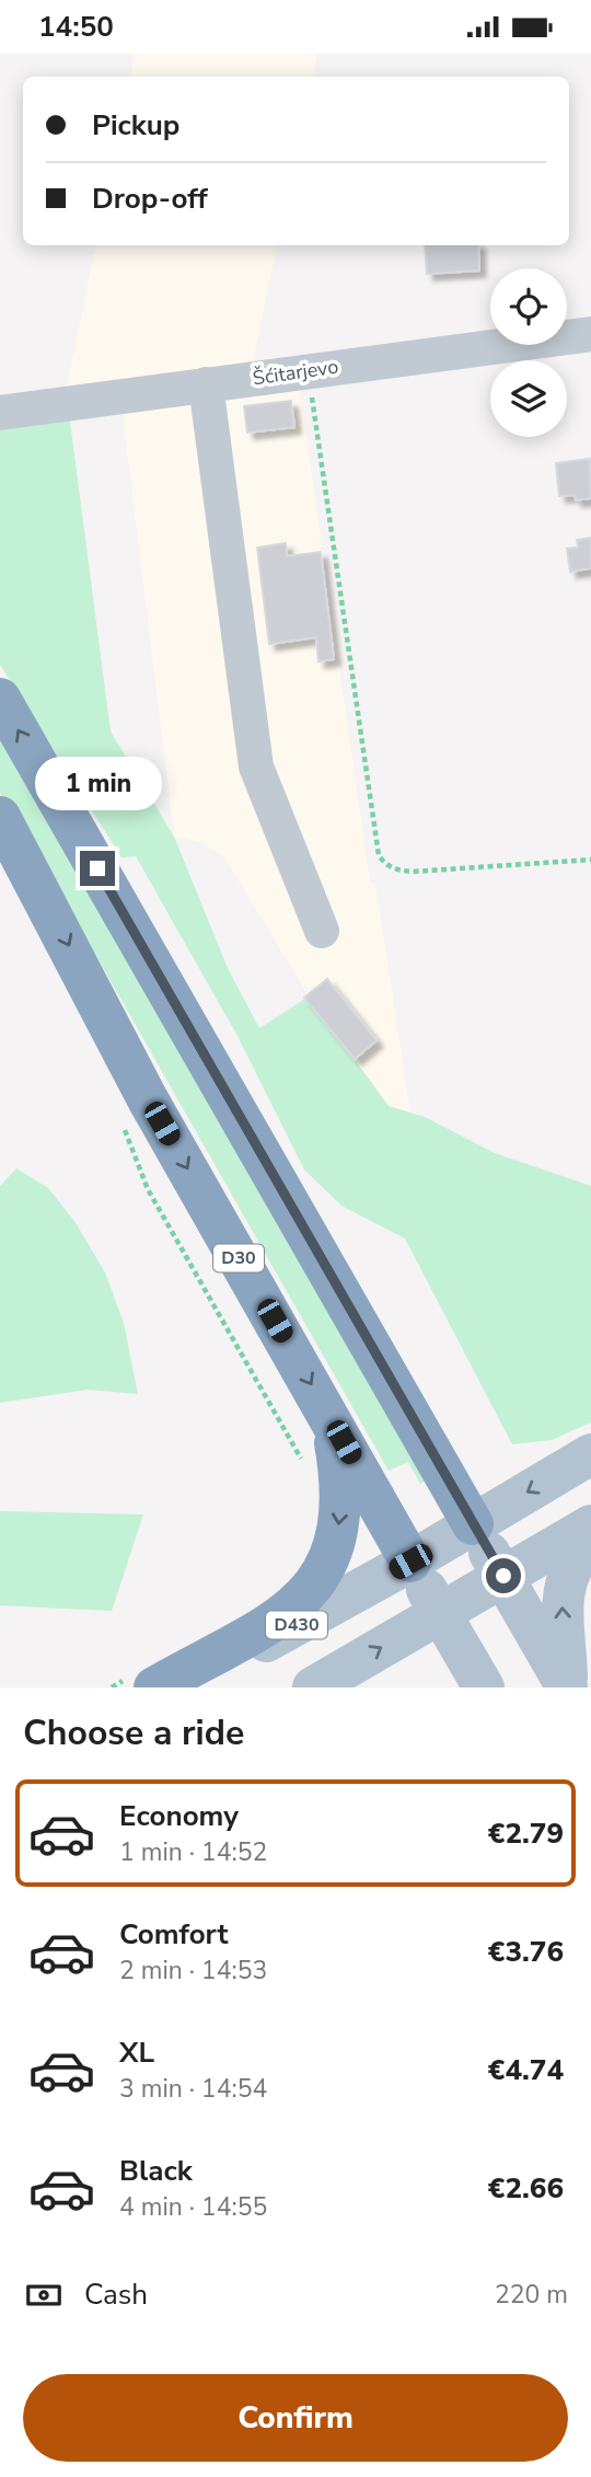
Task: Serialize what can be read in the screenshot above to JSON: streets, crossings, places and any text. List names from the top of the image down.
{
  "streets": {
    "highway": ["D30"],
    "main road": ["D430"],
    "street": ["Šćitarjevo"]
  },
  "crossings": [
    ["D30", "D430"]
  ],
  "page": {
    "status": "14:50",
    "banner": ["Pickup", "Drop-off"],
    "bubble": "1 min",
    "heading": "Choose a ride",
    "list": [
      {
        "name": "Economy",
        "note": "1 min · 14:52",
        "value": "€2.79"
      },
      {
        "name": "Comfort",
        "note": "2 min · 14:53",
        "value": "€3.76"
      },
      {
        "name": "XL",
        "note": "3 min · 14:54",
        "value": "€4.74"
      },
      {
        "name": "Black",
        "note": "4 min · 14:55",
        "value": "€2.66"
      }
    ],
    "pay": ["Cash", "220 m"],
    "buttons": "Confirm"
  }
}
